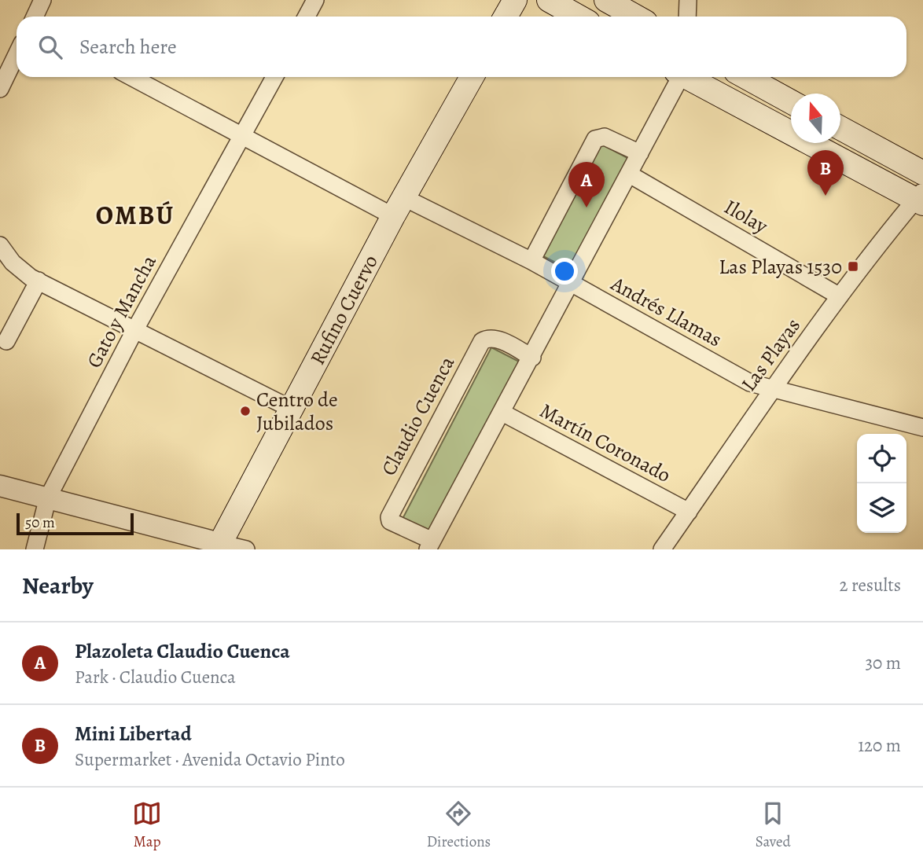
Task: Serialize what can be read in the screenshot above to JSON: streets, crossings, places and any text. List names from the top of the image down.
{
  "streets": {
    "main road": ["Rufino Cuervo"],
    "street": [
      "Ilolay",
      "Gato y Mancha",
      "Andrés Llamas",
      "Las Playas",
      "Claudio Cuenca",
      "Martín Coronado"
    ]
  },
  "crossings": [
    ["Ilolay", "Las Playas"],
    ["Ilolay", "Claudio Cuenca"],
    ["Rufino Cuervo", "Andrés Llamas"],
    ["Gato y Mancha", "Andrés Llamas"],
    ["Andrés Llamas", "Las Playas"],
    ["Andrés Llamas", "Claudio Cuenca"],
    ["Las Playas", "Martín Coronado"],
    ["Claudio Cuenca", "Martín Coronado"]
  ],
  "districts": ["OMBÚ"],
  "places": {
    "transit": ["Las Playas 1530"],
    "other": ["Centro de Jubilados"]
  },
  "scale_bar": "50 m",
  "north": "top",
  "page": {
    "search": "Search here",
    "pins": ["B", "A"],
    "scale": "50 m",
    "heading": ["Nearby", "2 results"],
    "list": [
      {
        "mark": "A",
        "name": "Plazoleta Claudio Cuenca",
        "note": "Park · Claudio Cuenca",
        "value": "30 m"
      },
      {
        "mark": "B",
        "name": "Mini Libertad",
        "note": "Supermarket · Avenida Octavio Pinto",
        "value": "120 m"
      }
    ],
    "nav": ["Map", "Directions", "Saved"]
  }
}
